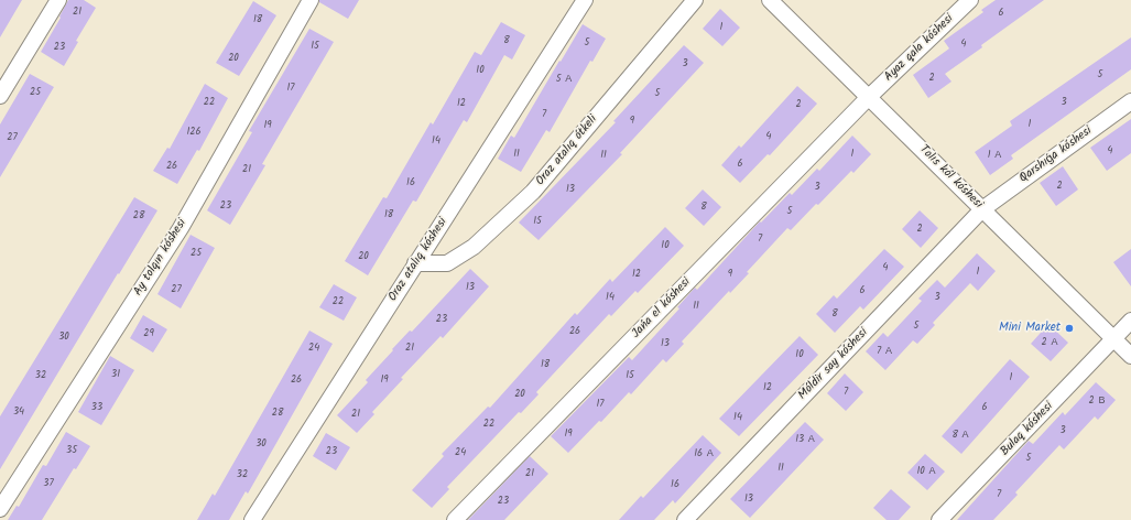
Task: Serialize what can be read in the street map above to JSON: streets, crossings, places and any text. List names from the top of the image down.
{
  "streets": {
    "street": [
      "Ayaz qala kóshesi",
      "Oraz atalıq ótkeli",
      "Qarshıǵa kóshesi",
      "Tolıs kól kóshesi",
      "Ay tolqın kóshesi",
      "Oraz atalıq kóshesi",
      "Jańa el kóshesi",
      "Móldir say kóshesi",
      "Bulaq kóshesi"
    ]
  },
  "crossings": [
    ["Ayaz qala kóshesi", "Tolıs kól kóshesi"],
    ["Ayaz qala kóshesi", "Jańa el kóshesi"],
    ["Oraz atalıq ótkeli", "Oraz atalıq kóshesi"],
    ["Qarshıǵa kóshesi", "Tolıs kól kóshesi"],
    ["Qarshıǵa kóshesi", "Móldir say kóshesi"],
    ["Tolıs kól kóshesi", "Jańa el kóshesi"],
    ["Tolıs kól kóshesi", "Móldir say kóshesi"],
    ["Tolıs kól kóshesi", "Bulaq kóshesi"]
  ],
  "places": ["Mini Market"],
  "house_numbers": [
    "21",
    "6",
    "18",
    "1",
    "8",
    "5",
    "4",
    "15",
    "23",
    "20",
    "3",
    "10",
    "5",
    "2",
    "5 А",
    "17",
    "25",
    "5",
    "22",
    "3",
    "12",
    "2",
    "7",
    "9",
    "1",
    "19",
    "126",
    "4",
    "27",
    "14",
    "4",
    "11",
    "1",
    "11",
    "1 А",
    "6",
    "26",
    "21",
    "16",
    "2",
    "3",
    "13",
    "23",
    "8",
    "5",
    "18",
    "28",
    "15",
    "2",
    "7",
    "10",
    "25",
    "20",
    "4",
    "1",
    "12",
    "9",
    "13",
    "27",
    "6",
    "14",
    "3",
    "22",
    "11",
    "8",
    "23",
    "5",
    "26",
    "29",
    "30",
    "2 А",
    "13",
    "24",
    "21",
    "7 А",
    "10",
    "18",
    "31",
    "32",
    "15",
    "1",
    "26",
    "19",
    "12",
    "7",
    "20",
    "2 В",
    "17",
    "33",
    "6",
    "34",
    "28",
    "21",
    "14",
    "22",
    "3",
    "19",
    "8 А",
    "13 А",
    "30",
    "35",
    "23",
    "24",
    "16 А",
    "5",
    "11",
    "10 А",
    "21",
    "32",
    "37",
    "16",
    "7",
    "13",
    "23"
  ]
}
